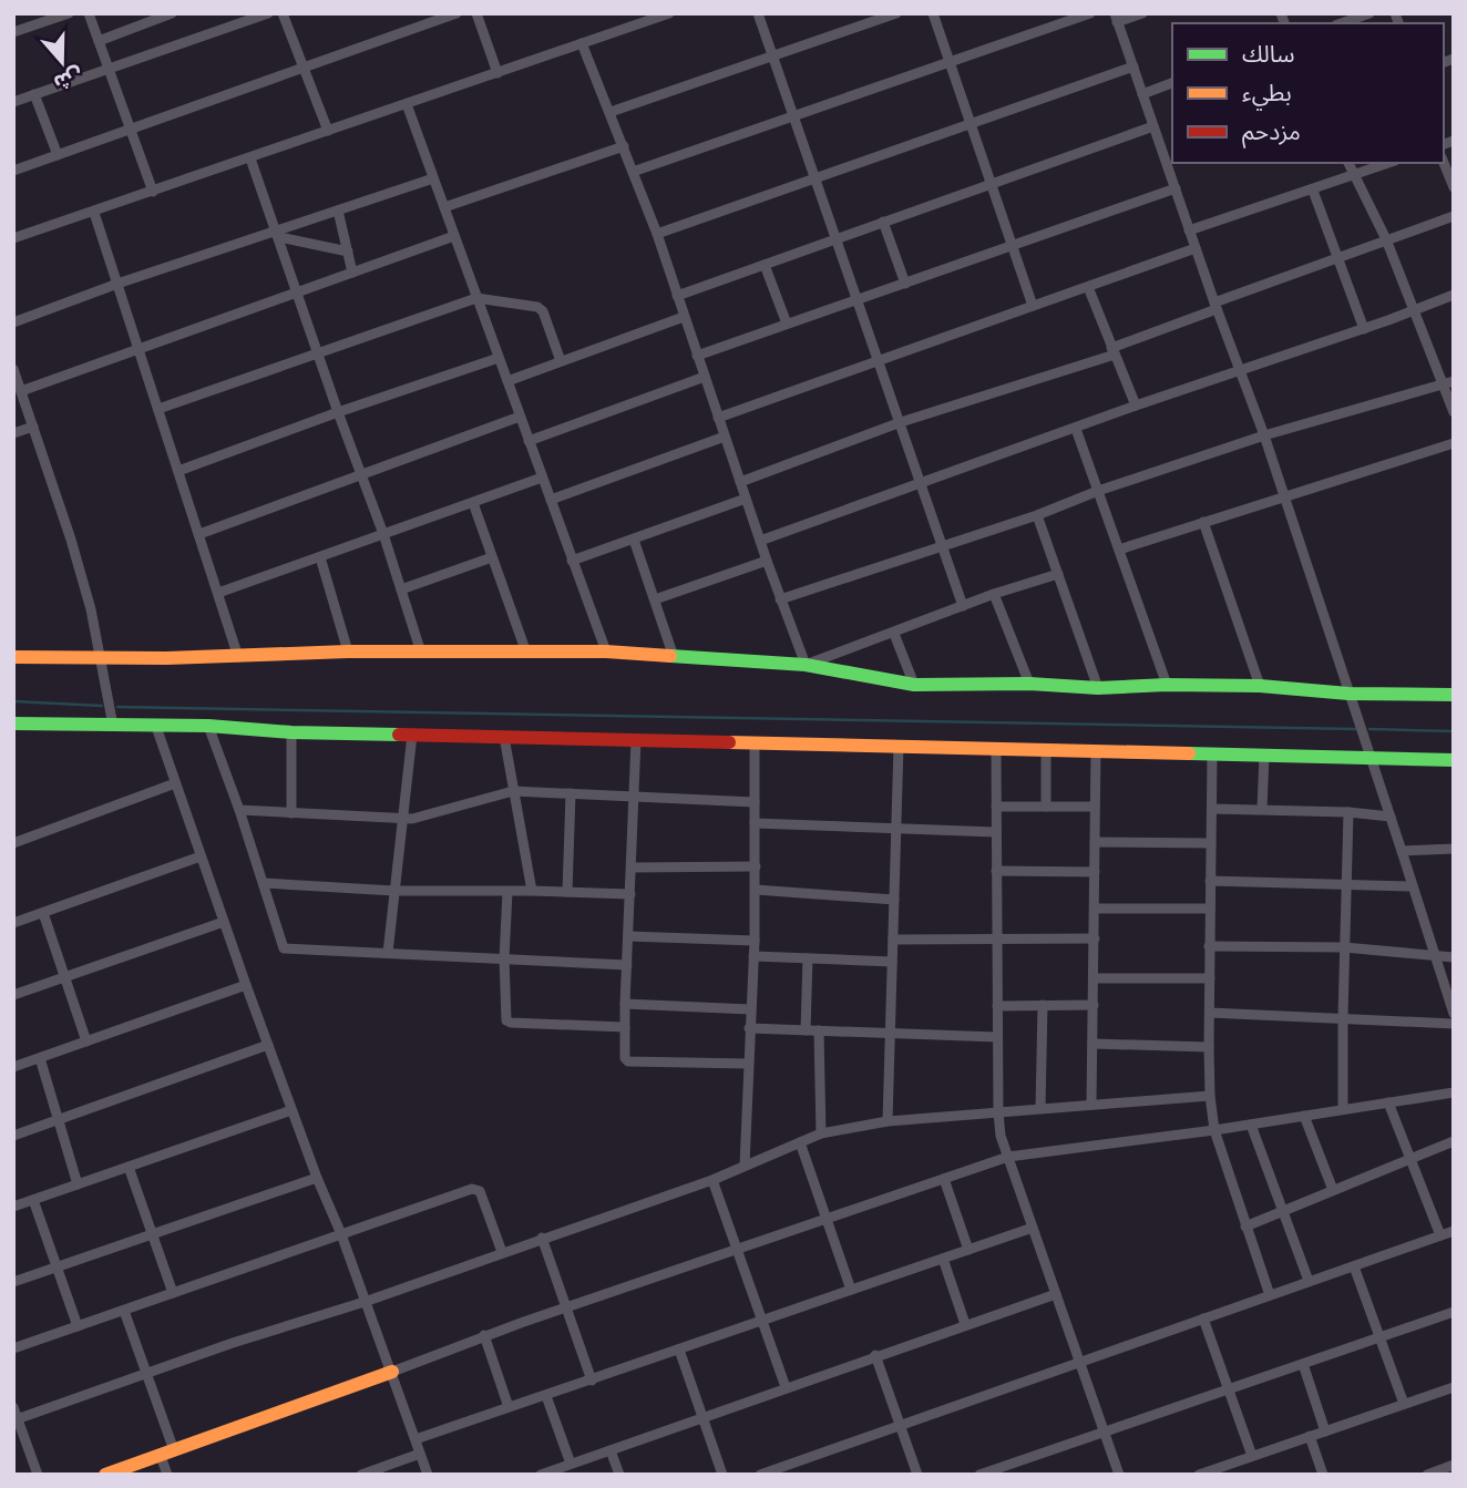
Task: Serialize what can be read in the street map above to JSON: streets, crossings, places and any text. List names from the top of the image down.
{
  "legend": ["سالك", "بطيء", "مزدحم"],
  "north": "bottom"
}
